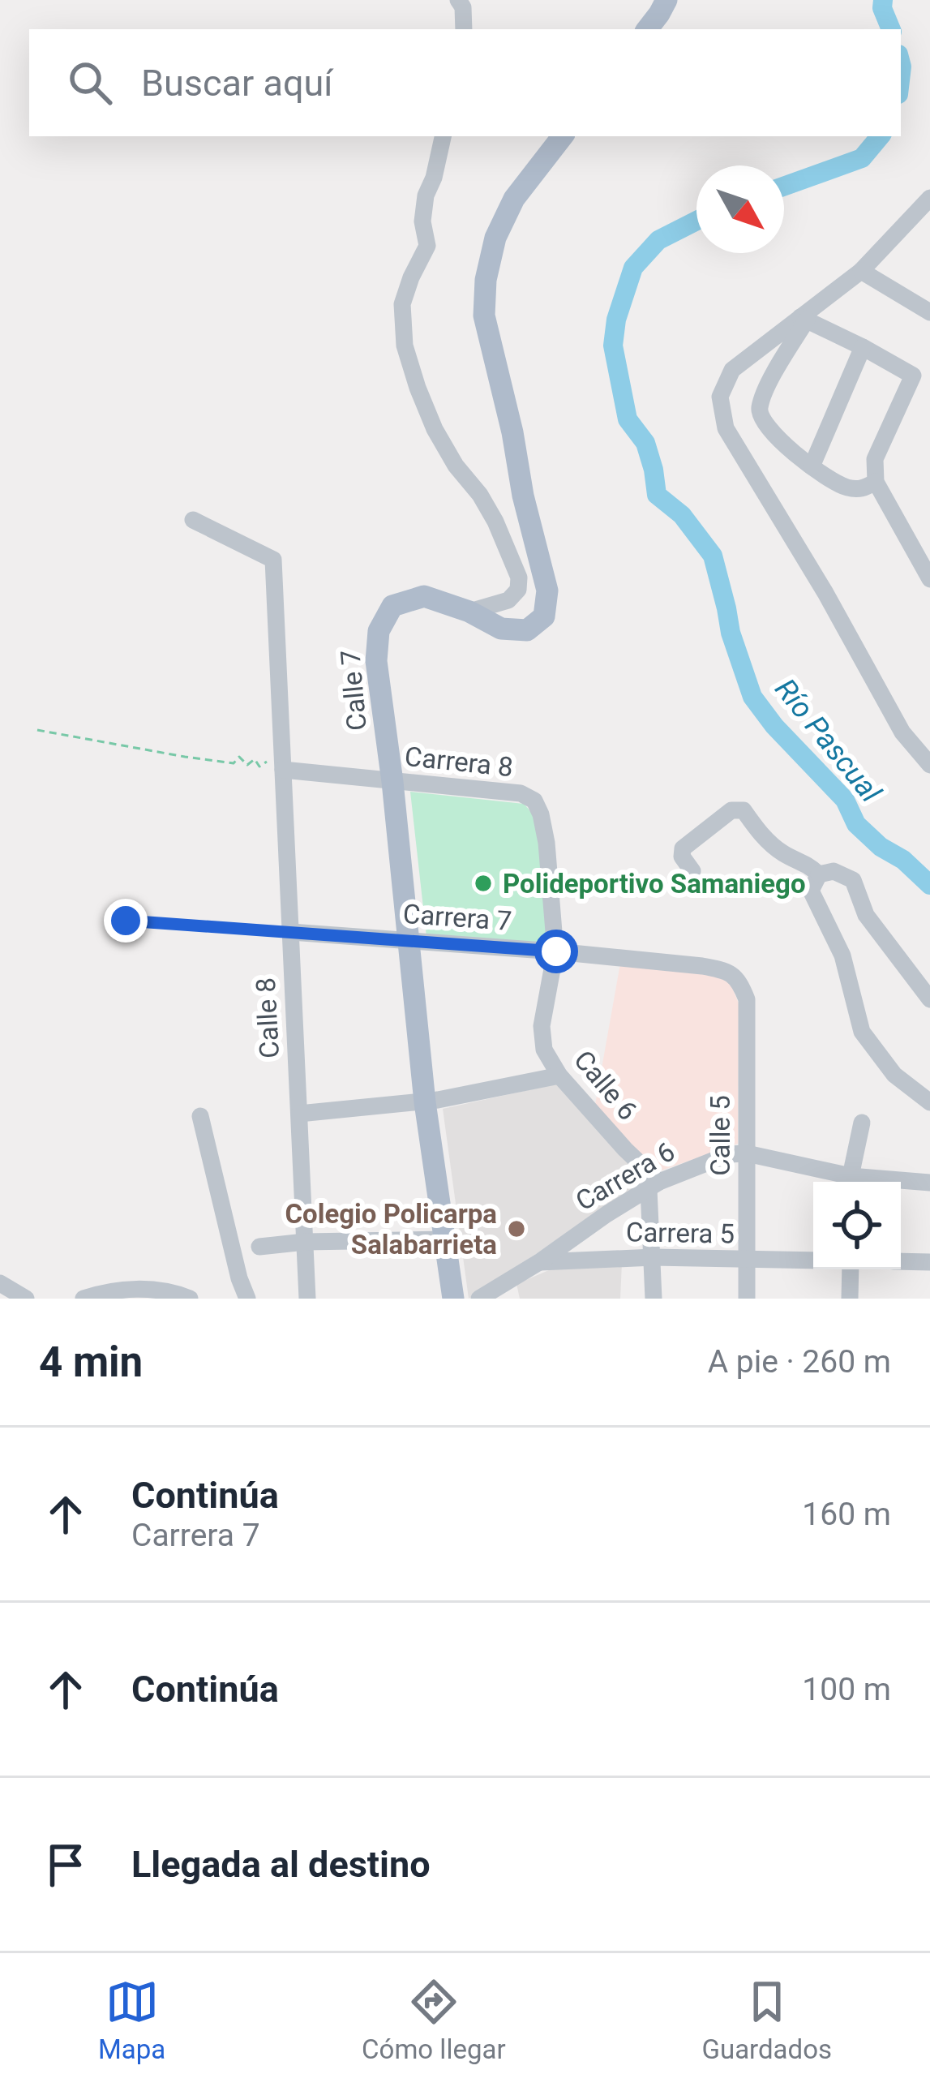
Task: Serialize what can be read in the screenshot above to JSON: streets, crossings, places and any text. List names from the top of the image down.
{
  "streets": {
    "main road": ["Calle 7"],
    "street": [
      "Carrera 8",
      "Carrera 7",
      "Calle 8",
      "Calle 6",
      "Calle 5",
      "Carrera 6",
      "Carrera 5"
    ]
  },
  "crossings": [
    ["Calle 7", "Carrera 8"],
    ["Calle 7", "Carrera 7"],
    ["Carrera 8", "Carrera 7"],
    ["Carrera 8", "Calle 8"],
    ["Carrera 8", "Calle 6"],
    ["Carrera 7", "Calle 8"],
    ["Carrera 7", "Calle 6"],
    ["Carrera 7", "Calle 5"],
    ["Calle 6", "Carrera 6"],
    ["Calle 5", "Carrera 6"],
    ["Calle 5", "Carrera 5"],
    ["Carrera 6", "Carrera 5"]
  ],
  "water": ["Río Pascual"],
  "places": ["Polideportivo Samaniego", "Colegio Policarpa Salabarrieta"],
  "north": "bottom right",
  "page": {
    "search": "Buscar aquí",
    "heading": ["4 min", "A pie · 260 m"],
    "list": [
      ["Continúa", "Carrera 7", "160 m"],
      ["Continúa", "100 m"],
      "Llegada al destino"
    ],
    "nav": ["Mapa", "Cómo llegar", "Guardados"]
  }
}
